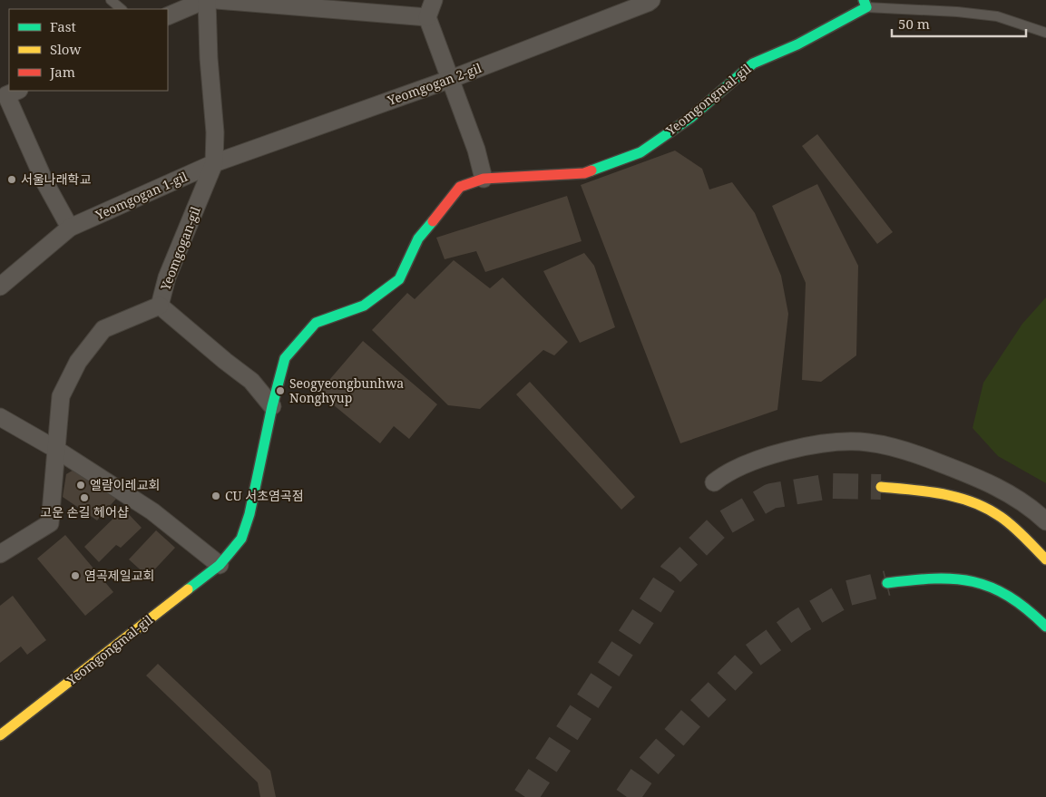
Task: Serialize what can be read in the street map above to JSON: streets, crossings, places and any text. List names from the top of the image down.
{
  "streets": {
    "street": [
      "Yeomgogan 2-gil",
      "Yeomgongmal-gil",
      "Yeomgogan 1-gil",
      "Yeomgogan-gil"
    ]
  },
  "crossings": [
    ["Yeomgogan 2-gil", "Yeomgogan 1-gil"],
    ["Yeomgogan 2-gil", "Yeomgogan-gil"],
    ["Yeomgogan 1-gil", "Yeomgogan-gil"]
  ],
  "places": [
    "서울나래학교",
    "Seogyeongbunhwa Nonghyup",
    "엘람이레교회",
    "CU 서초염곡점",
    "고운 손길 헤어샵",
    "염곡제일교회"
  ],
  "legend": ["Fast", "Slow", "Jam"],
  "scale_bar": "50 m"
}
